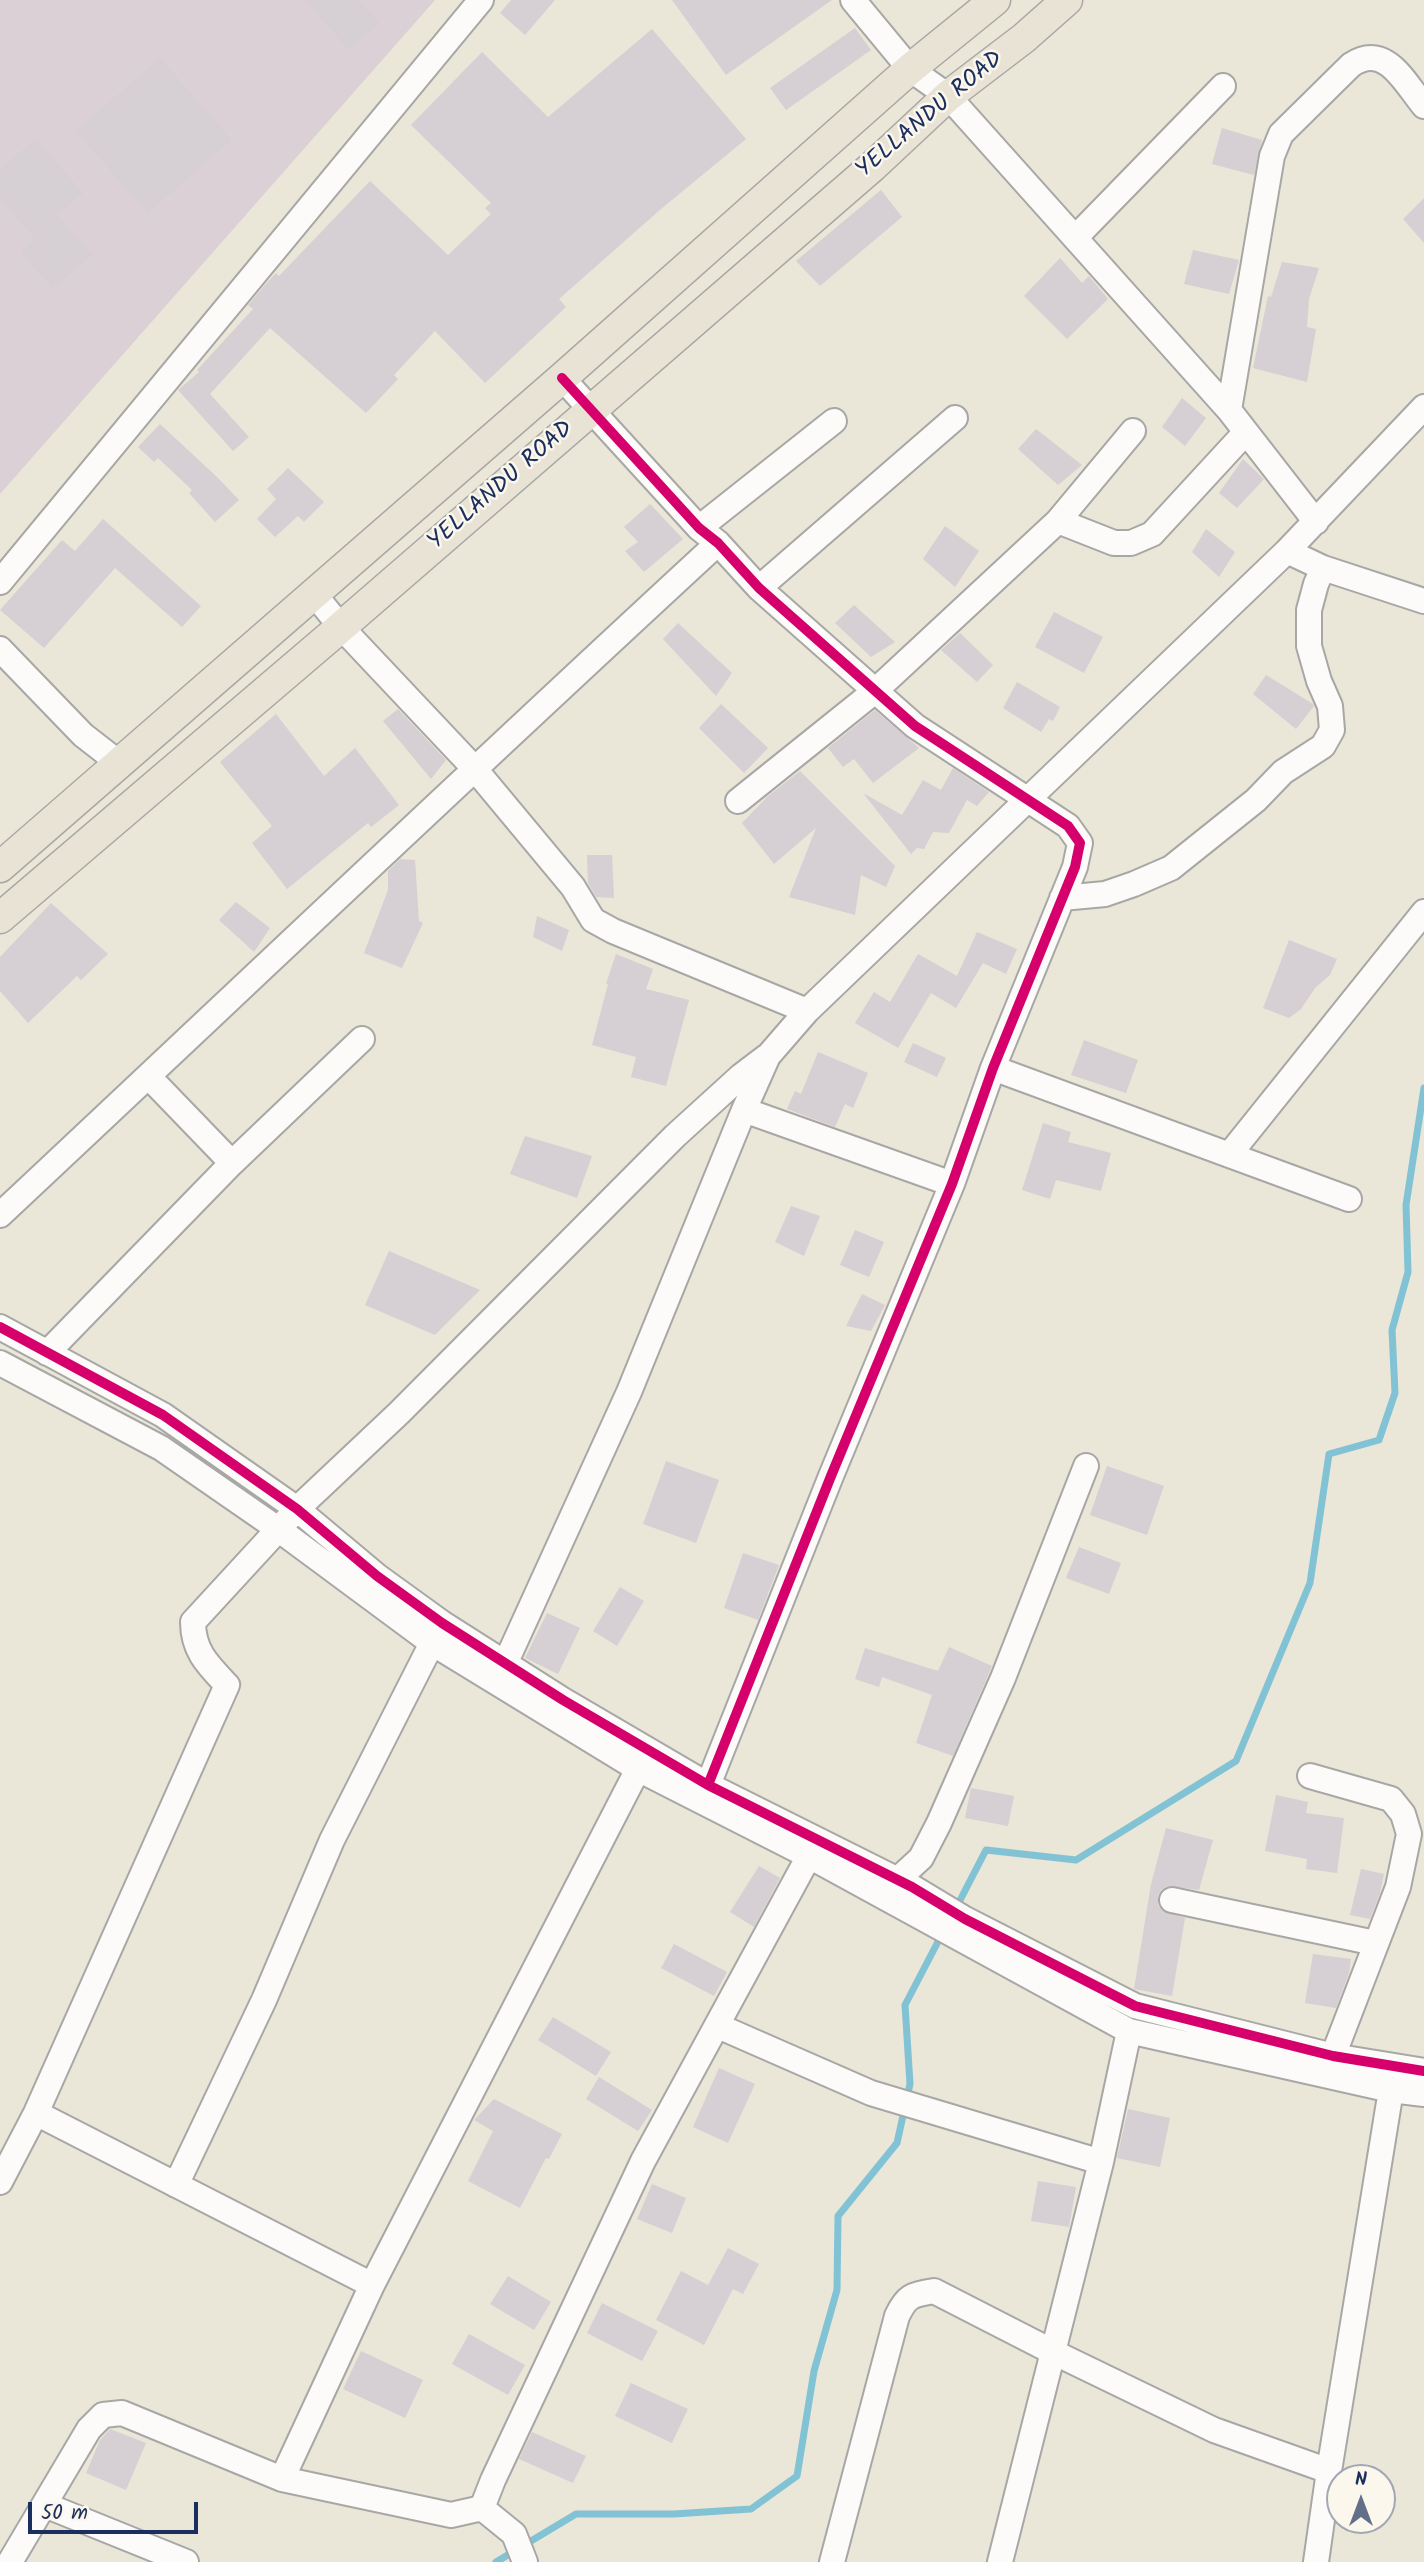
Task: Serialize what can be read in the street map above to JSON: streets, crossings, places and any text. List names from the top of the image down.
{
  "streets": {
    "main road": ["YELLANDU ROAD"]
  },
  "scale_bar": "50 m",
  "north": "top"
}
